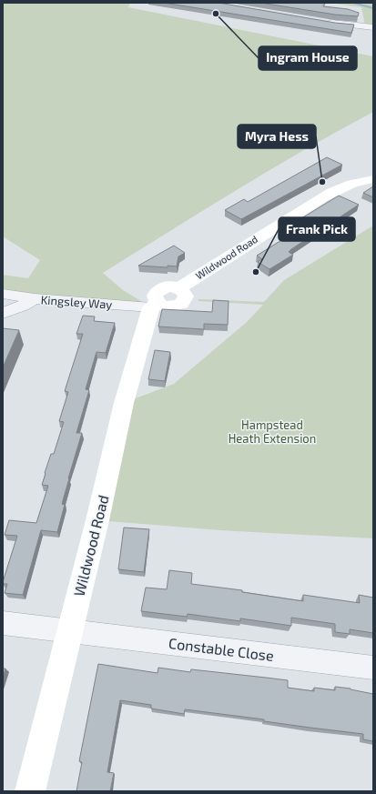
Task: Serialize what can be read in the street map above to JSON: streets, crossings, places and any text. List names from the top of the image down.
{
  "streets": {
    "street": ["Wildwood Road", "Kingsley Way", "Constable Close"]
  },
  "crossings": [
    ["Wildwood Road", "Kingsley Way"],
    ["Wildwood Road", "Constable Close"]
  ],
  "parks": ["Hampstead Heath Extension"],
  "places": ["Ingram House", "Myra Hess", "Frank Pick"]
}
